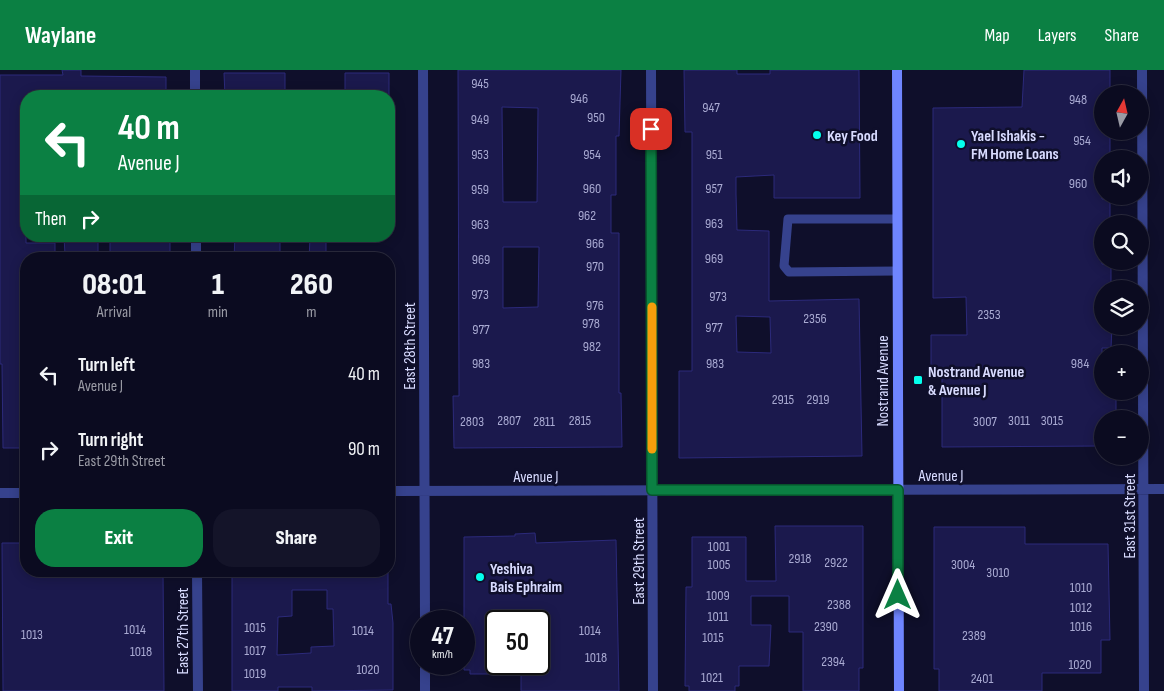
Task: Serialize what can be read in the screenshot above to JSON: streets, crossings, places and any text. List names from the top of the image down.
{
  "streets": {
    "main road": ["Nostrand Avenue"],
    "street": [
      "East 28th Street",
      "Avenue J",
      "East 31st Street",
      "East 29th Street",
      "East 27th Street"
    ]
  },
  "crossings": [
    ["East 28th Street", "Avenue J"],
    ["Nostrand Avenue", "Avenue J"],
    ["Avenue J", "East 31st Street"],
    ["Avenue J", "East 29th Street"]
  ],
  "places": {
    "other": ["Key Food", "Yael Ishakis - FM Home Loans", "Yeshiva Bais Ephraim"],
    "transit": ["Nostrand Avenue & Avenue J"]
  },
  "house_numbers": [
    "945",
    "946",
    "948",
    "947",
    "950",
    "949",
    "954",
    "953",
    "954",
    "951",
    "960",
    "960",
    "957",
    "959",
    "962",
    "963",
    "963",
    "966",
    "969",
    "969",
    "970",
    "973",
    "973",
    "976",
    "2353",
    "2356",
    "978",
    "977",
    "977",
    "982",
    "983",
    "983",
    "984",
    "2915",
    "2919",
    "2807",
    "2815",
    "3011",
    "3015",
    "2803",
    "2811",
    "3007",
    "1001",
    "2918",
    "2922",
    "1005",
    "3004",
    "3010",
    "1010",
    "1009",
    "2388",
    "1012",
    "1011",
    "2390",
    "1016",
    "1015",
    "1014",
    "1014",
    "1014",
    "1013",
    "2389",
    "1015",
    "1017",
    "1018",
    "1018",
    "2394",
    "1020",
    "1020",
    "1019",
    "1021",
    "2401"
  ],
  "north": "top",
  "page": {
    "header": "Waylane",
    "nav": ["Map", "Layers", "Share"],
    "map_buttons": ["+", "−"],
    "turn": ["40 m", "Avenue J"],
    "then": "Then",
    "eta": [
      "08:01",
      "Arrival",
      "1",
      "min",
      "260",
      "m"
    ],
    "list": [
      {
        "name": "Turn left",
        "note": "Avenue J",
        "value": "40 m"
      },
      {
        "name": "Turn right",
        "note": "East 29th Street",
        "value": "90 m"
      }
    ],
    "buttons": ["Exit", "Share"],
    "speed": "47 km/h",
    "limit": "50"
  }
}
